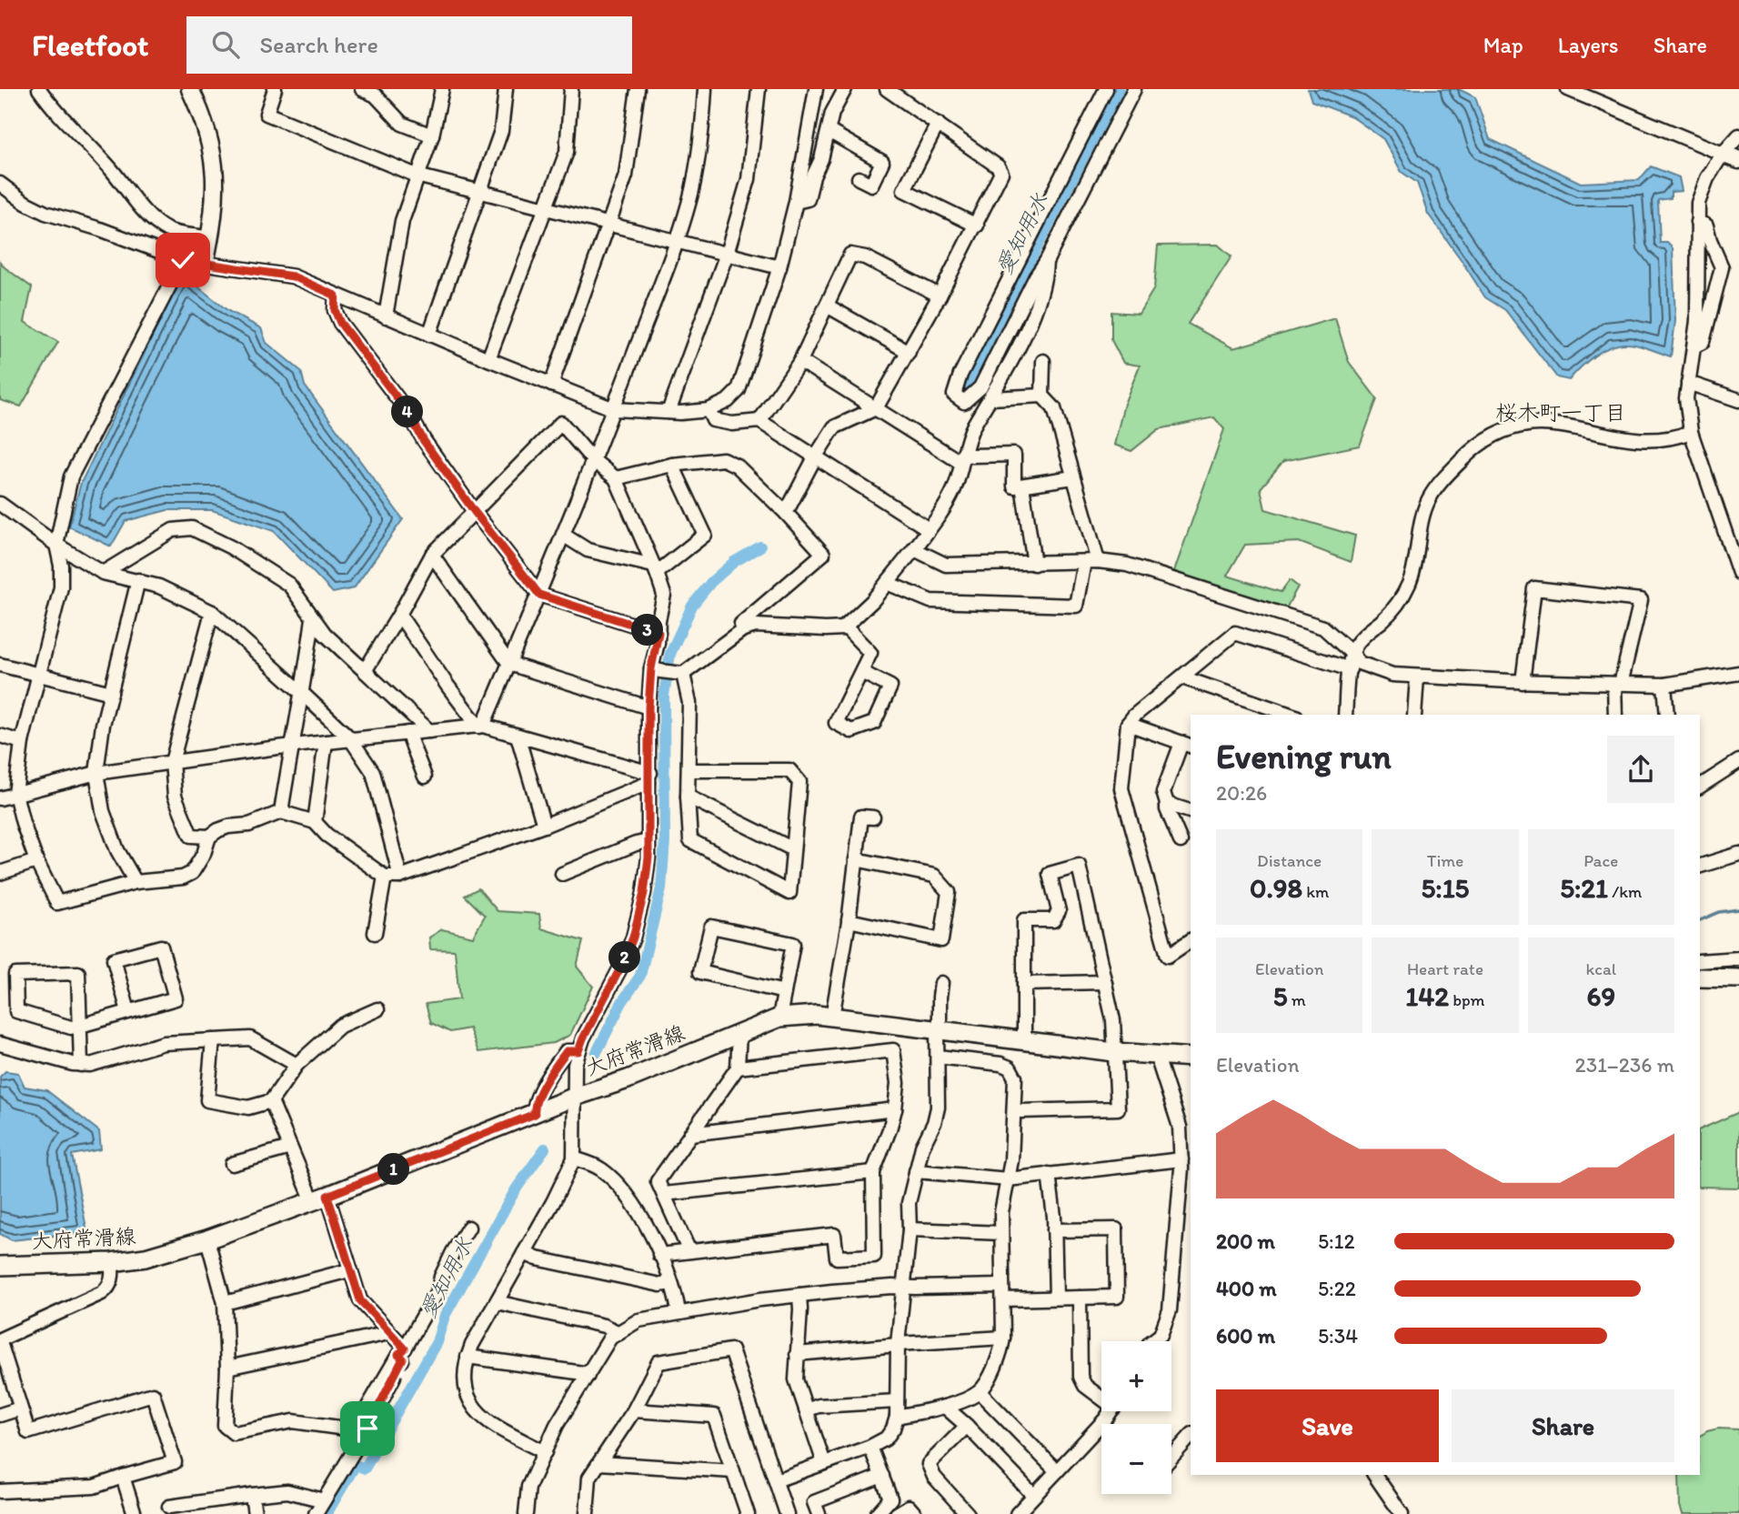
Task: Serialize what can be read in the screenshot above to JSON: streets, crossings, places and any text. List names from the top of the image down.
{
  "streets": {
    "main road": ["大府常滑線"]
  },
  "districts": ["桜木町一丁目"],
  "water": ["愛知用水"],
  "page": {
    "header": "Fleetfoot",
    "search": "Search here",
    "nav": ["Map", "Layers", "Share"],
    "pins": [
      "4",
      "3",
      "2",
      "1"
    ],
    "heading": ["Evening run", "20:26"],
    "stats": [
      ["Distance", "0.98 km"],
      ["Time", "5:15"],
      ["Pace", "5:21 /km"],
      ["Elevation", "5 m"],
      ["Heart rate", "142 bpm"],
      ["kcal", "69"]
    ],
    "chart": ["Elevation", "231–236 m"],
    "list": [
      {
        "name": "200 m",
        "note": "5:12"
      },
      {
        "name": "400 m",
        "note": "5:22"
      },
      {
        "name": "600 m",
        "note": "5:34"
      }
    ],
    "map_buttons": ["+", "−"],
    "buttons": ["Save", "Share"]
  }
}
